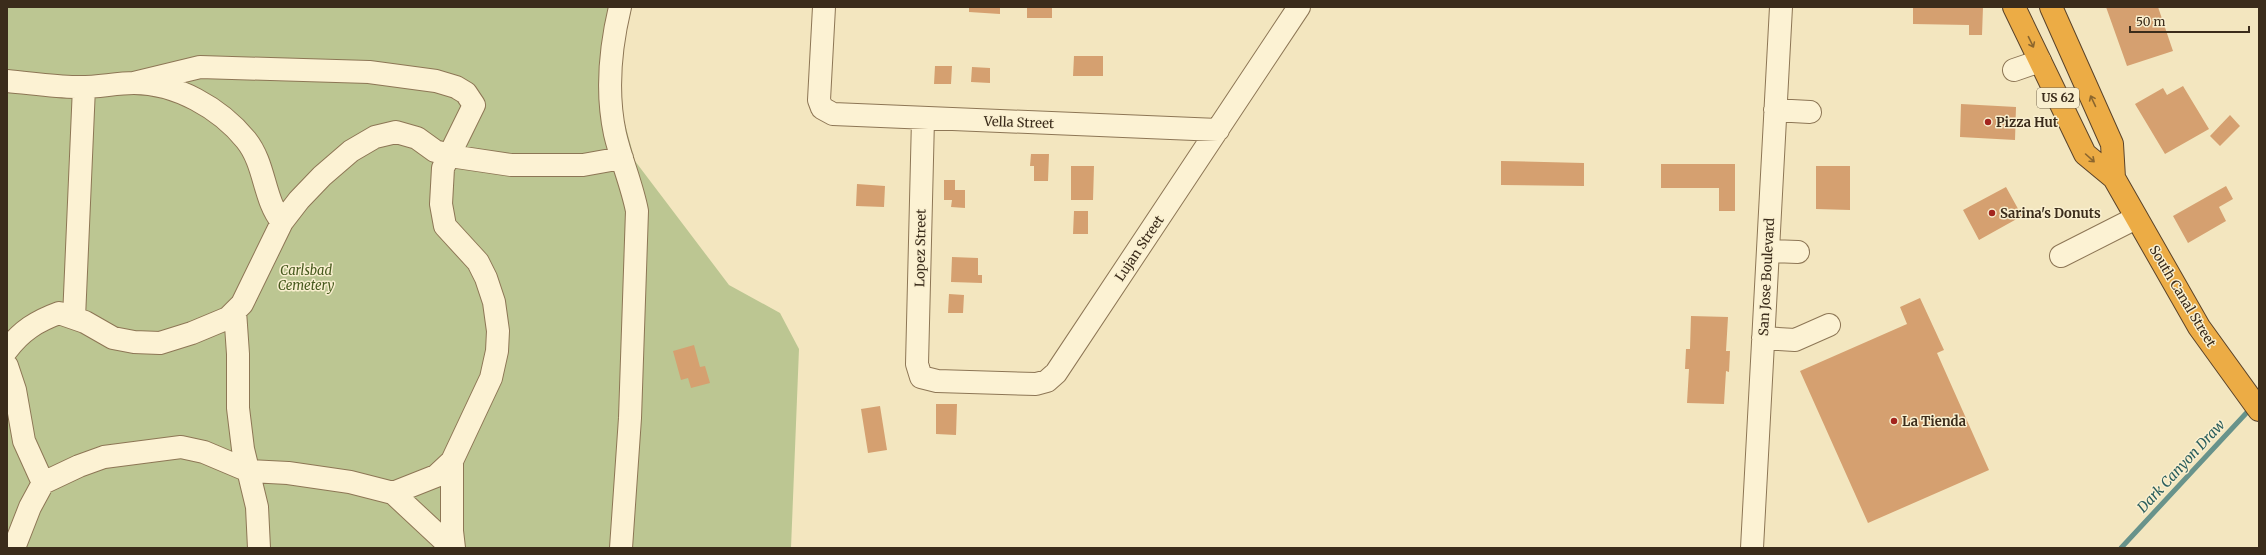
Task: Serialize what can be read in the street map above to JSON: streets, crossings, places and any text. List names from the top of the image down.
{
  "streets": {
    "highway": ["US 62", "South Canal Street"],
    "street": [
      "Vella Street",
      "Lopez Street",
      "Lujan Street",
      "San Jose Boulevard"
    ]
  },
  "crossings": [
    ["Vella Street", "Lopez Street"],
    ["Vella Street", "Lujan Street"],
    ["Lopez Street", "Lujan Street"]
  ],
  "water": ["Dark Canyon Draw"],
  "parks": ["Carlsbad Cemetery"],
  "places": ["Pizza Hut", "Sarina's Donuts", "La Tienda"],
  "scale_bar": "50 m"
}
